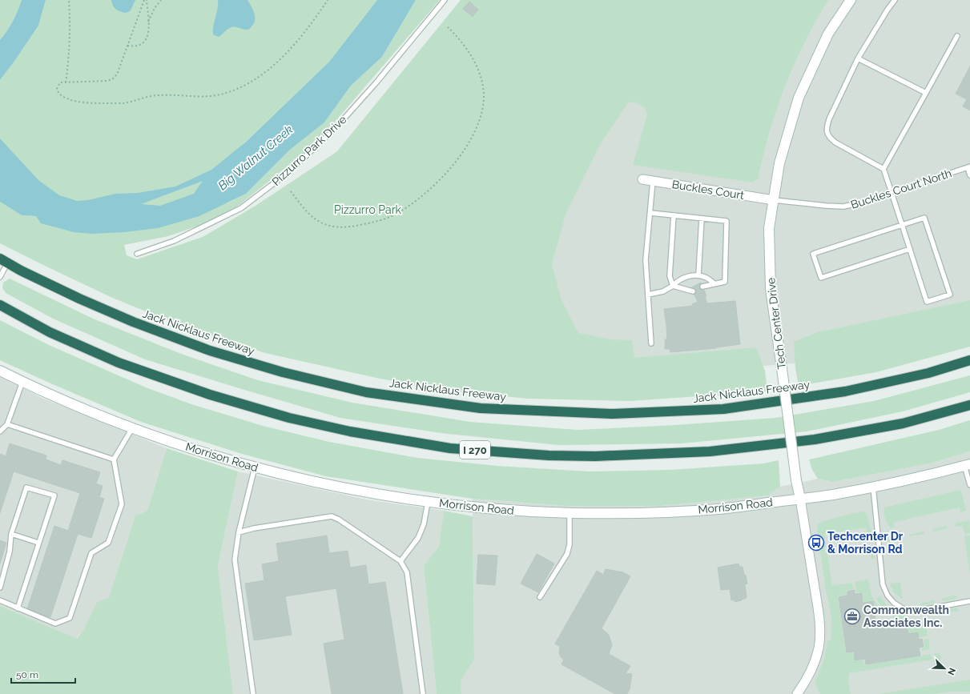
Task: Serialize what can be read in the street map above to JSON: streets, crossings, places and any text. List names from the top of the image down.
{
  "streets": {
    "highway": ["Jack Nicklaus Freeway", "I 270"],
    "street": ["Buckles Court", "Tech Center Drive", "Morrison Road"],
    "lane": ["Pizzurro Park Drive", "Buckles Court North"]
  },
  "crossings": [
    ["Buckles Court North", "Buckles Court"],
    ["Buckles Court North", "Tech Center Drive"],
    ["Buckles Court", "Tech Center Drive"],
    ["Tech Center Drive", "Morrison Road"]
  ],
  "water": ["Big Walnut Creek"],
  "parks": ["Pizzurro Park"],
  "places": {
    "bus stop": ["Techcenter Dr & Morrison Rd"],
    "office": ["Commonwealth Associates Inc."]
  },
  "scale_bar": "50 m",
  "north": "bottom right"
}
